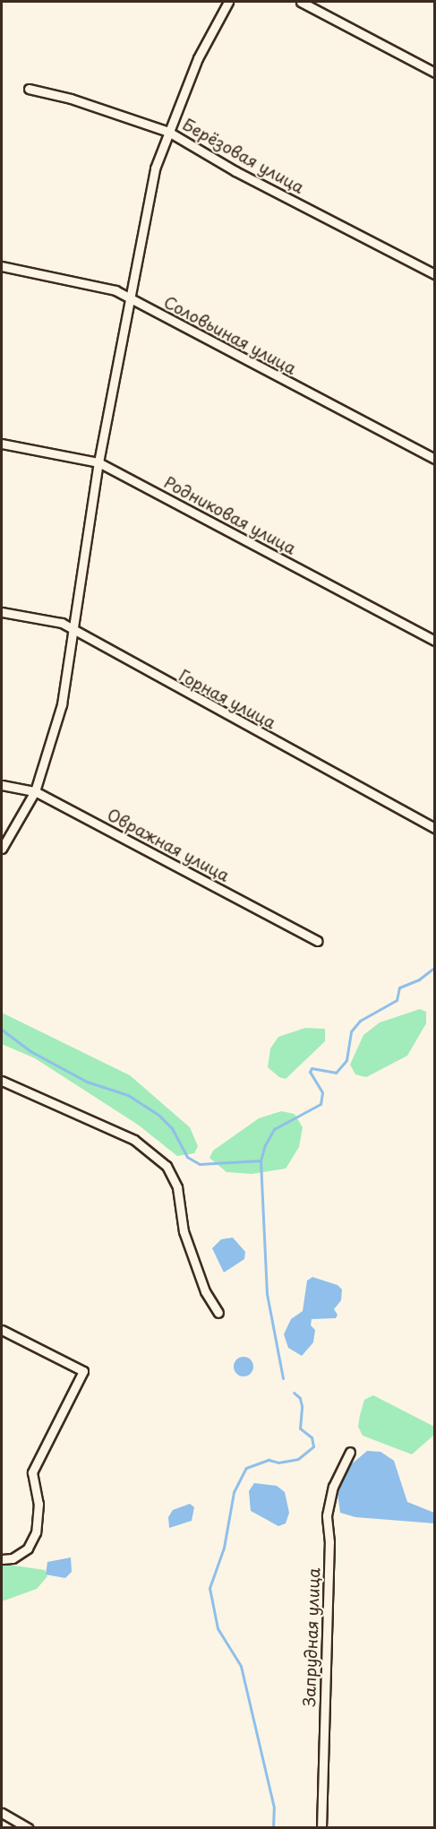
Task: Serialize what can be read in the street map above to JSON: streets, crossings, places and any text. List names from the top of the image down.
{
  "streets": {
    "street": [
      "Берёзовая улица",
      "Соловьиная улица",
      "Родниковая улица",
      "Горная улица",
      "Овражная улица",
      "Запрудная улица"
    ]
  }
}
